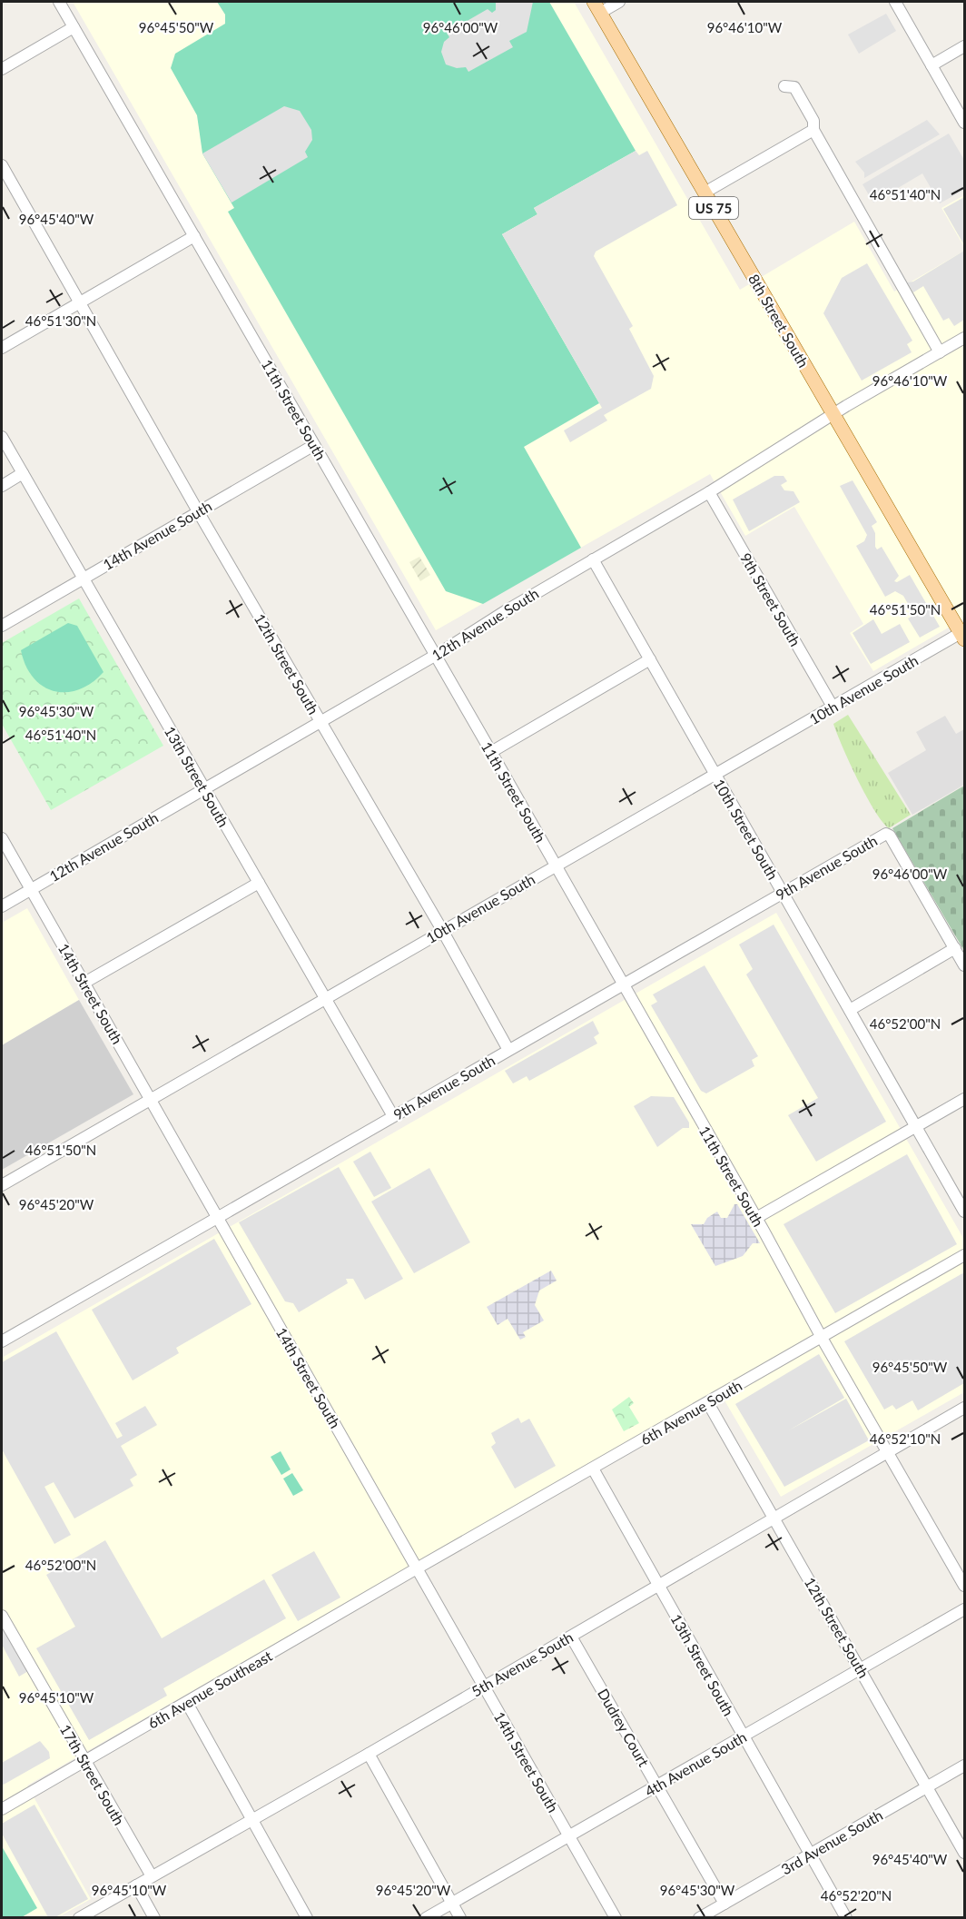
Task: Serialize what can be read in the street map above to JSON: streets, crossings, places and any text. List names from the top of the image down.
{
  "streets": {
    "main road": ["US 75", "8th Street South"],
    "street": [
      "11th Street South",
      "14th Avenue South",
      "9th Street South",
      "12th Avenue South",
      "12th Street South",
      "10th Avenue South",
      "13th Street South",
      "10th Street South",
      "9th Avenue South",
      "14th Street South",
      "6th Avenue South",
      "5th Avenue South",
      "6th Avenue Southeast",
      "Dudrey Court",
      "4th Avenue South",
      "17th Street South",
      "3rd Avenue South"
    ]
  },
  "crossings": [
    ["8th Street South", "12th Avenue South"],
    ["8th Street South", "10th Avenue South"],
    ["11th Street South", "14th Avenue South"],
    ["11th Street South", "12th Avenue South"],
    ["11th Street South", "10th Avenue South"],
    ["11th Street South", "9th Avenue South"],
    ["11th Street South", "6th Avenue South"],
    ["11th Street South", "5th Avenue South"],
    ["14th Avenue South", "12th Street South"],
    ["14th Avenue South", "13th Street South"],
    ["9th Street South", "12th Avenue South"],
    ["9th Street South", "10th Avenue South"],
    ["12th Avenue South", "12th Street South"],
    ["12th Avenue South", "13th Street South"],
    ["12th Avenue South", "10th Street South"],
    ["12th Avenue South", "14th Street South"],
    ["12th Street South", "10th Avenue South"],
    ["12th Street South", "9th Avenue South"],
    ["12th Street South", "6th Avenue South"],
    ["12th Street South", "5th Avenue South"],
    ["12th Street South", "4th Avenue South"],
    ["12th Street South", "3rd Avenue South"],
    ["10th Avenue South", "13th Street South"],
    ["10th Avenue South", "10th Street South"],
    ["10th Avenue South", "14th Street South"],
    ["13th Street South", "9th Avenue South"],
    ["13th Street South", "6th Avenue South"],
    ["13th Street South", "5th Avenue South"],
    ["13th Street South", "4th Avenue South"],
    ["13th Street South", "3rd Avenue South"],
    ["10th Street South", "9th Avenue South"],
    ["9th Avenue South", "14th Street South"],
    ["14th Street South", "6th Avenue South"],
    ["14th Street South", "5th Avenue South"],
    ["14th Street South", "6th Avenue Southeast"],
    ["14th Street South", "4th Avenue South"],
    ["6th Avenue South", "6th Avenue Southeast"],
    ["5th Avenue South", "Dudrey Court"],
    ["5th Avenue South", "17th Street South"],
    ["6th Avenue Southeast", "17th Street South"],
    ["Dudrey Court", "4th Avenue South"],
    ["Dudrey Court", "3rd Avenue South"]
  ],
  "coordinates": [
    "96°45'50\"W",
    "96°46'00\"W",
    "96°46'10\"W",
    "46°51'40\"N",
    "96°45'40\"W",
    "46°51'30\"N",
    "46°51'50\"N",
    "96°45'30\"W",
    "46°52'00\"N",
    "96°45'20\"W",
    "46°52'10\"N",
    "96°45'10\"W",
    "46°52'20\"N"
  ]
}
